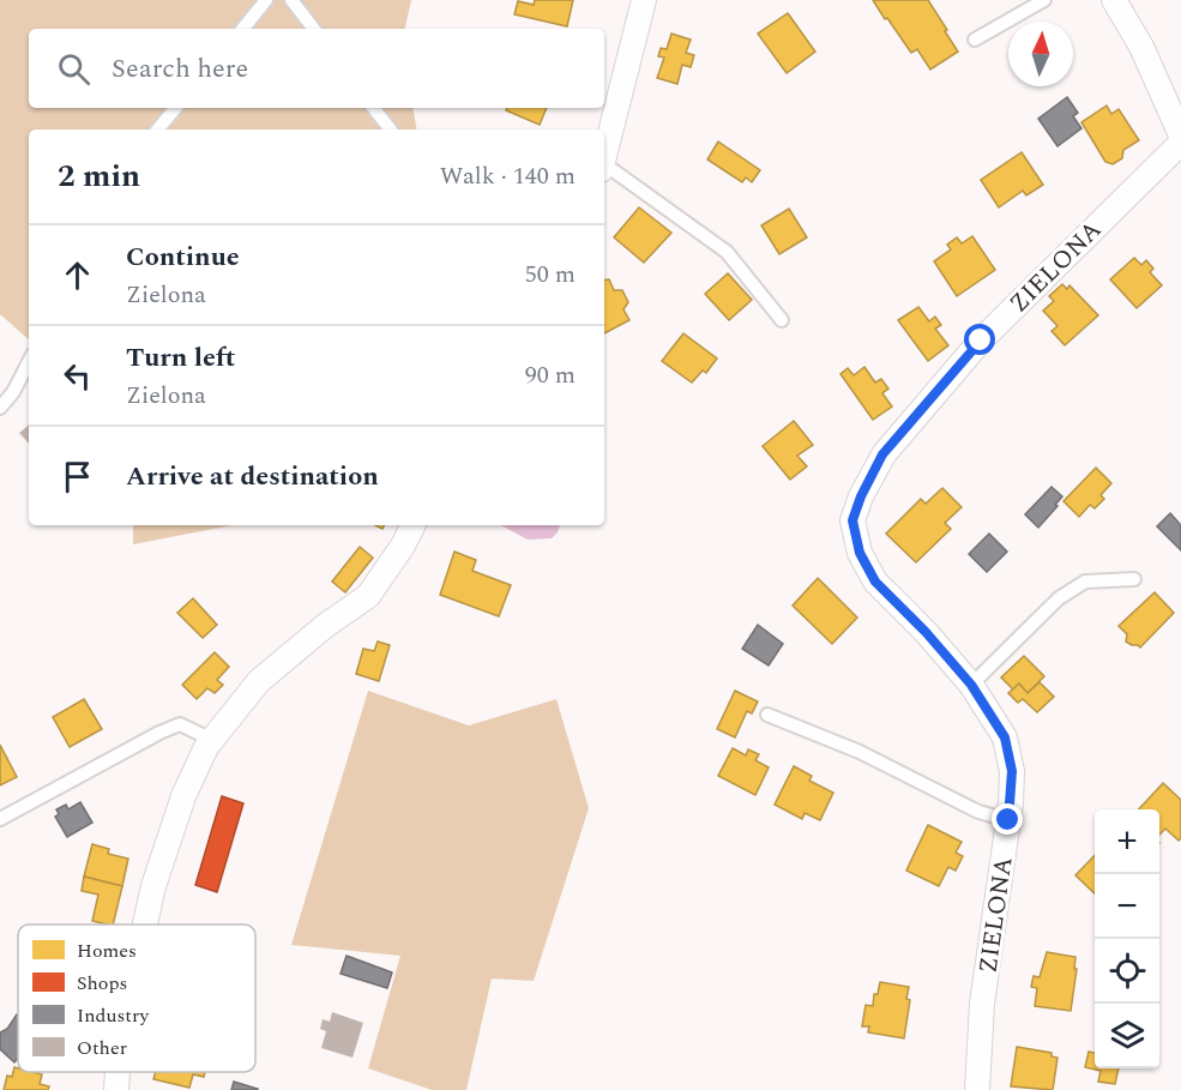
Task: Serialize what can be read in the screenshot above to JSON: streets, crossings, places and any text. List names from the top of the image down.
{
  "streets": {
    "street": ["ZIELONA"]
  },
  "legend": [
    "Homes",
    "Shops",
    "Industry",
    "Other"
  ],
  "north": "top",
  "page": {
    "search": "Search here",
    "heading": ["2 min", "Walk · 140 m"],
    "list": [
      ["Continue", "Zielona", "50 m"],
      ["Turn left", "Zielona", "90 m"],
      "Arrive at destination"
    ],
    "map_buttons": ["+", "−"]
  }
}
